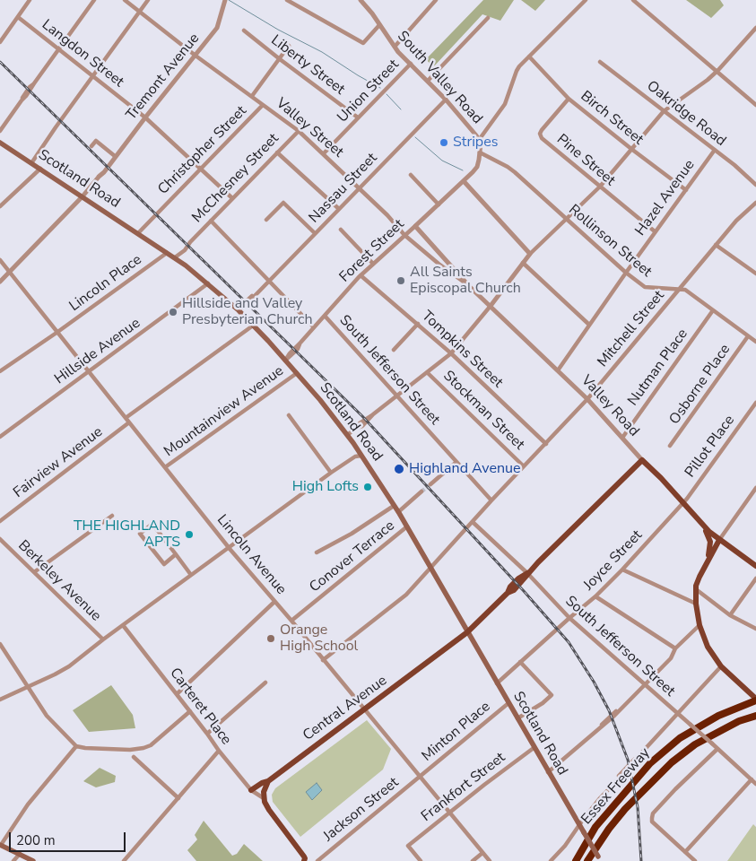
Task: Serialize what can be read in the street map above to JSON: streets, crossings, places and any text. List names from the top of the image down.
{
  "streets": {
    "highway": ["Essex Freeway"],
    "main road": ["Scotland Road", "Valley Road", "Central Avenue"],
    "street": [
      "Langdon Street",
      "Liberty Street",
      "Tremont Avenue",
      "South Valley Road",
      "Union Street",
      "Oakridge Road",
      "Birch Street",
      "Valley Street",
      "Christopher Street",
      "Pine Street",
      "McChesney Street",
      "Nassau Street",
      "Hazel Avenue",
      "Rollinson Street",
      "Forest Street",
      "Lincoln Place",
      "Mitchell Street",
      "Tompkins Street",
      "Hillside Avenue",
      "Nutman Place",
      "South Jefferson Street",
      "Osborne Place",
      "Stockman Street",
      "Mountainview Avenue",
      "Pillot Place",
      "Fairview Avenue",
      "Lincoln Avenue",
      "Conover Terrace",
      "Joyce Street",
      "Berkeley Avenue",
      "Carteret Place",
      "Minton Place",
      "Frankfort Street",
      "Jackson Street"
    ]
  },
  "crossings": [
    ["Langdon Street", "Tremont Avenue"],
    ["Langdon Street", "Christopher Street"],
    ["Langdon Street", "McChesney Street"],
    ["Liberty Street", "Union Street"],
    ["Tremont Avenue", "Valley Street"],
    ["Tremont Avenue", "Scotland Road"],
    ["Tremont Avenue", "Lincoln Avenue"],
    ["South Valley Road", "Union Street"],
    ["South Valley Road", "Nassau Street"],
    ["South Valley Road", "Rollinson Street"],
    ["South Valley Road", "Forest Street"],
    ["Union Street", "Valley Street"],
    ["Oakridge Road", "Hazel Avenue"],
    ["Birch Street", "Pine Street"],
    ["Birch Street", "Hazel Avenue"],
    ["Valley Street", "Christopher Street"],
    ["Valley Street", "McChesney Street"],
    ["Valley Street", "Nassau Street"],
    ["Valley Street", "Forest Street"],
    ["Valley Street", "Valley Road"],
    ["Christopher Street", "Scotland Road"],
    ["Pine Street", "Hazel Avenue"],
    ["McChesney Street", "Scotland Road"],
    ["McChesney Street", "South Jefferson Street"],
    ["Scotland Road", "Nassau Street"],
    ["Scotland Road", "Forest Street"],
    ["Scotland Road", "Lincoln Place"],
    ["Scotland Road", "Mitchell Street"],
    ["Scotland Road", "Hillside Avenue"],
    ["Scotland Road", "Mountainview Avenue"],
    ["Scotland Road", "Conover Terrace"],
    ["Scotland Road", "Joyce Street"],
    ["Scotland Road", "Central Avenue"],
    ["Scotland Road", "Minton Place"],
    ["Scotland Road", "Frankfort Street"],
    ["Nassau Street", "South Jefferson Street"],
    ["Hazel Avenue", "Rollinson Street"],
    ["Hazel Avenue", "Valley Road"],
    ["Rollinson Street", "Mitchell Street"],
    ["Rollinson Street", "Nutman Place"],
    ["Rollinson Street", "Osborne Place"],
    ["Forest Street", "Tompkins Street"],
    ["Forest Street", "South Jefferson Street"],
    ["Lincoln Place", "Lincoln Avenue"],
    ["Mitchell Street", "Tompkins Street"],
    ["Mitchell Street", "South Jefferson Street"],
    ["Mitchell Street", "Valley Road"],
    ["Mitchell Street", "Stockman Street"],
    ["Mitchell Street", "Lincoln Avenue"],
    ["Hillside Avenue", "Lincoln Avenue"],
    ["Nutman Place", "Valley Road"],
    ["South Jefferson Street", "Joyce Street"],
    ["South Jefferson Street", "Central Avenue"],
    ["Valley Road", "Pillot Place"],
    ["Valley Road", "Joyce Street"],
    ["Valley Road", "Central Avenue"],
    ["Valley Road", "Essex Freeway"],
    ["Mountainview Avenue", "Lincoln Avenue"],
    ["Pillot Place", "Joyce Street"],
    ["Fairview Avenue", "Lincoln Avenue"],
    ["Lincoln Avenue", "Conover Terrace"],
    ["Lincoln Avenue", "Central Avenue"],
    ["Lincoln Avenue", "Minton Place"],
    ["Lincoln Avenue", "Frankfort Street"],
    ["Lincoln Avenue", "Jackson Street"],
    ["Carteret Place", "Central Avenue"],
    ["Minton Place", "Jackson Street"]
  ],
  "places": [
    "Stripes",
    "All Saints Episcopal Church",
    "Hillside and Valley Presbyterian Church",
    "Highland Avenue",
    "High Lofts",
    "THE HIGHLAND APTS",
    "Orange High School"
  ],
  "scale_bar": "200 m"
}
